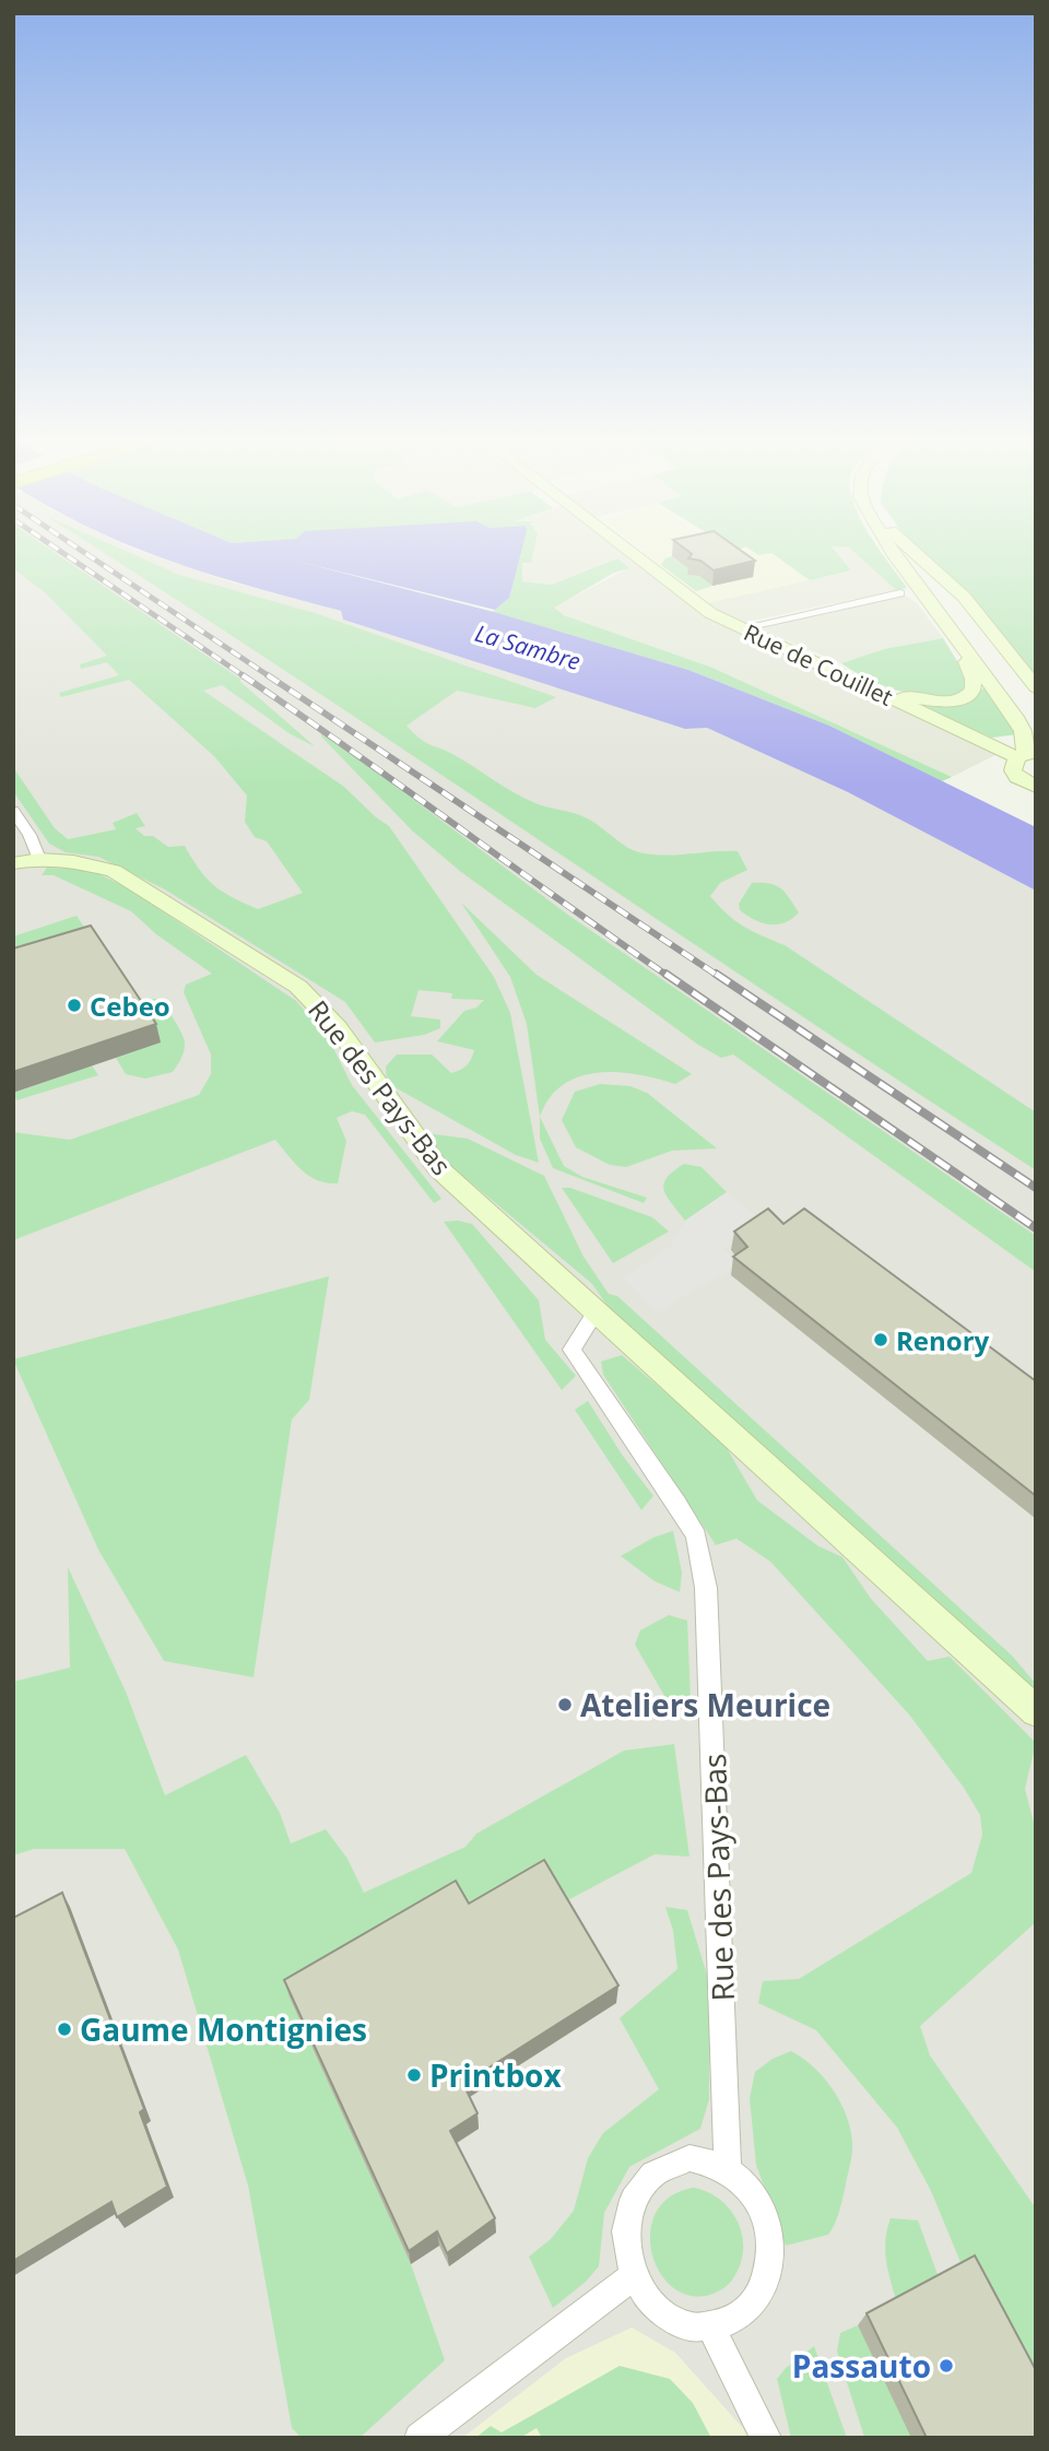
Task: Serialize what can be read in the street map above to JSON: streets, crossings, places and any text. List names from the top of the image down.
{
  "streets": {
    "main road": ["Rue de Couillet", "Rue des Pays-Bas"]
  },
  "water": ["La Sambre"],
  "places": [
    "Cebeo",
    "Renory",
    "Ateliers Meurice",
    "Gaume Montignies",
    "Printbox",
    "Passauto"
  ]
}
